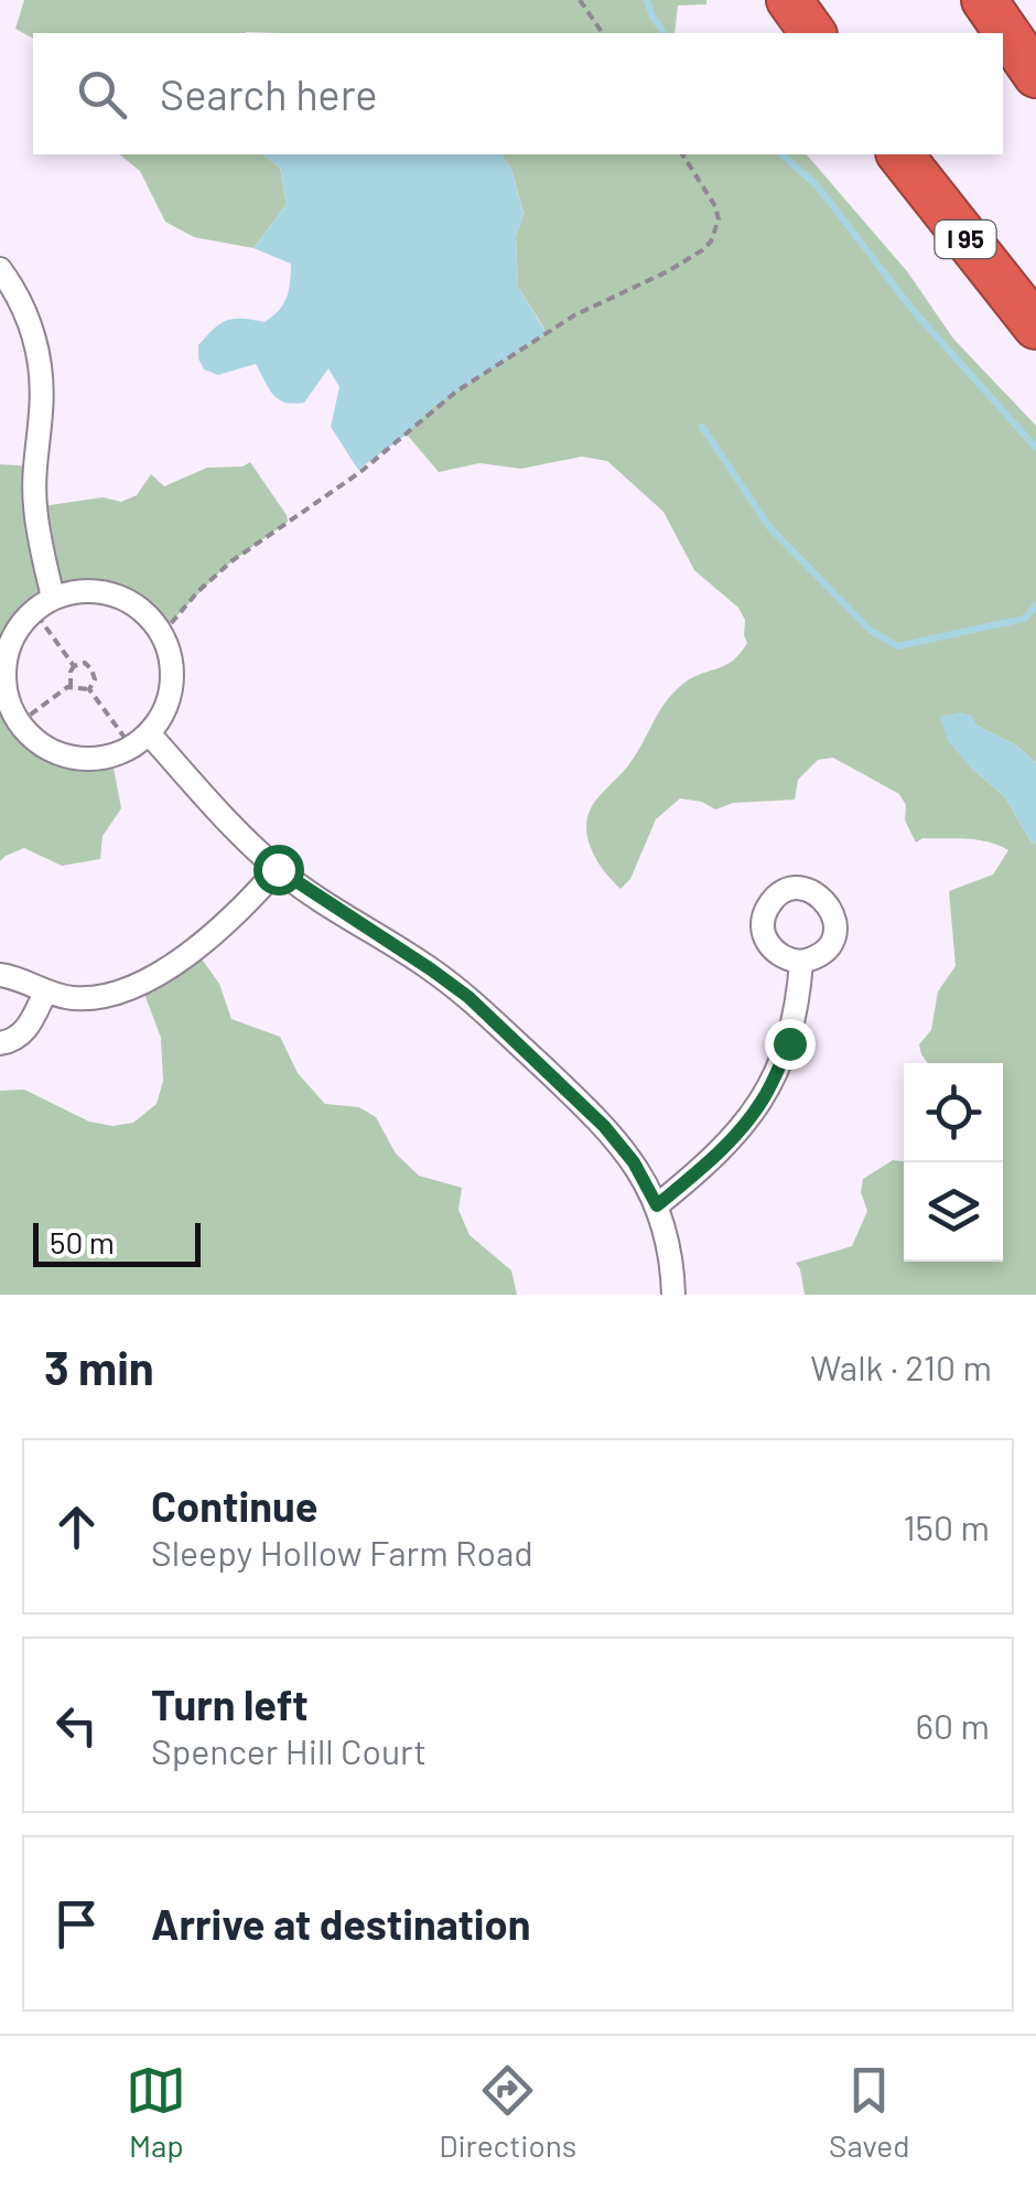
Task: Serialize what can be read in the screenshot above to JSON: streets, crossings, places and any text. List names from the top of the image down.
{
  "streets": {
    "highway": ["I 95"]
  },
  "scale_bar": "50 m",
  "page": {
    "search": "Search here",
    "scale": "50 m",
    "heading": ["3 min", "Walk · 210 m"],
    "list": [
      ["Continue", "Sleepy Hollow Farm Road", "150 m"],
      ["Turn left", "Spencer Hill Court", "60 m"],
      "Arrive at destination"
    ],
    "nav": ["Map", "Directions", "Saved"]
  }
}
